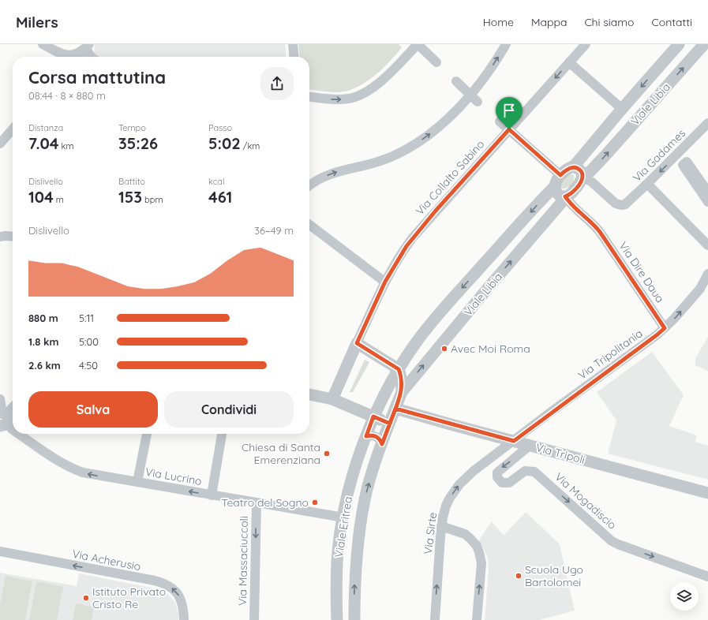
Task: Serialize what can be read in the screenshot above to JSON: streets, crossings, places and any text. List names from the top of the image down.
{
  "streets": {
    "street": [
      "Viale Libia",
      "Via Gadames",
      "Via Collalto Sabino",
      "Via Dire Daua",
      "Via Tripolitania",
      "Via Tripoli",
      "Via Lucrino",
      "Via Mogadiscio",
      "Viale Eritrea",
      "Via Sirte",
      "Via Acherusio",
      "Via Massaciuccoli"
    ]
  },
  "crossings": [
    ["Viale Libia", "Via Gadames"],
    ["Viale Libia", "Via Dire Daua"],
    ["Viale Libia", "Viale Eritrea"],
    ["Via Gadames", "Via Dire Daua"],
    ["Via Dire Daua", "Via Tripolitania"],
    ["Via Tripolitania", "Via Tripoli"],
    ["Via Tripolitania", "Via Sirte"],
    ["Via Tripoli", "Via Mogadiscio"],
    ["Via Tripoli", "Viale Eritrea"],
    ["Via Tripoli", "Via Sirte"],
    ["Via Lucrino", "Viale Eritrea"],
    ["Via Lucrino", "Via Massaciuccoli"]
  ],
  "one_way": [
    "Via Lucrino",
    "Via Sirte",
    "Via Acherusio",
    "Via Massaciuccoli"
  ],
  "places": [
    "Avec Moi Roma",
    "Chiesa di Santa Emerenziana",
    "Teatro del Sogno",
    "Scuola Ugo Bartolomei",
    "Istituto Privato Cristo Re"
  ],
  "page": {
    "header": "Milers",
    "nav": [
      "Home",
      "Mappa",
      "Chi siamo",
      "Contatti"
    ],
    "heading": ["Corsa mattutina", "08:44 · 8 × 880 m"],
    "stats": [
      ["Distanza", "7.04 km"],
      ["Tempo", "35:26"],
      ["Passo", "5:02 /km"],
      ["Dislivello", "104 m"],
      ["Battito", "153 bpm"],
      ["kcal", "461"]
    ],
    "chart": ["Dislivello", "36–49 m"],
    "list": [
      {
        "name": "880 m",
        "note": "5:11"
      },
      {
        "name": "1.8 km",
        "note": "5:00"
      },
      {
        "name": "2.6 km",
        "note": "4:50"
      }
    ],
    "buttons": ["Salva", "Condividi"]
  }
}
